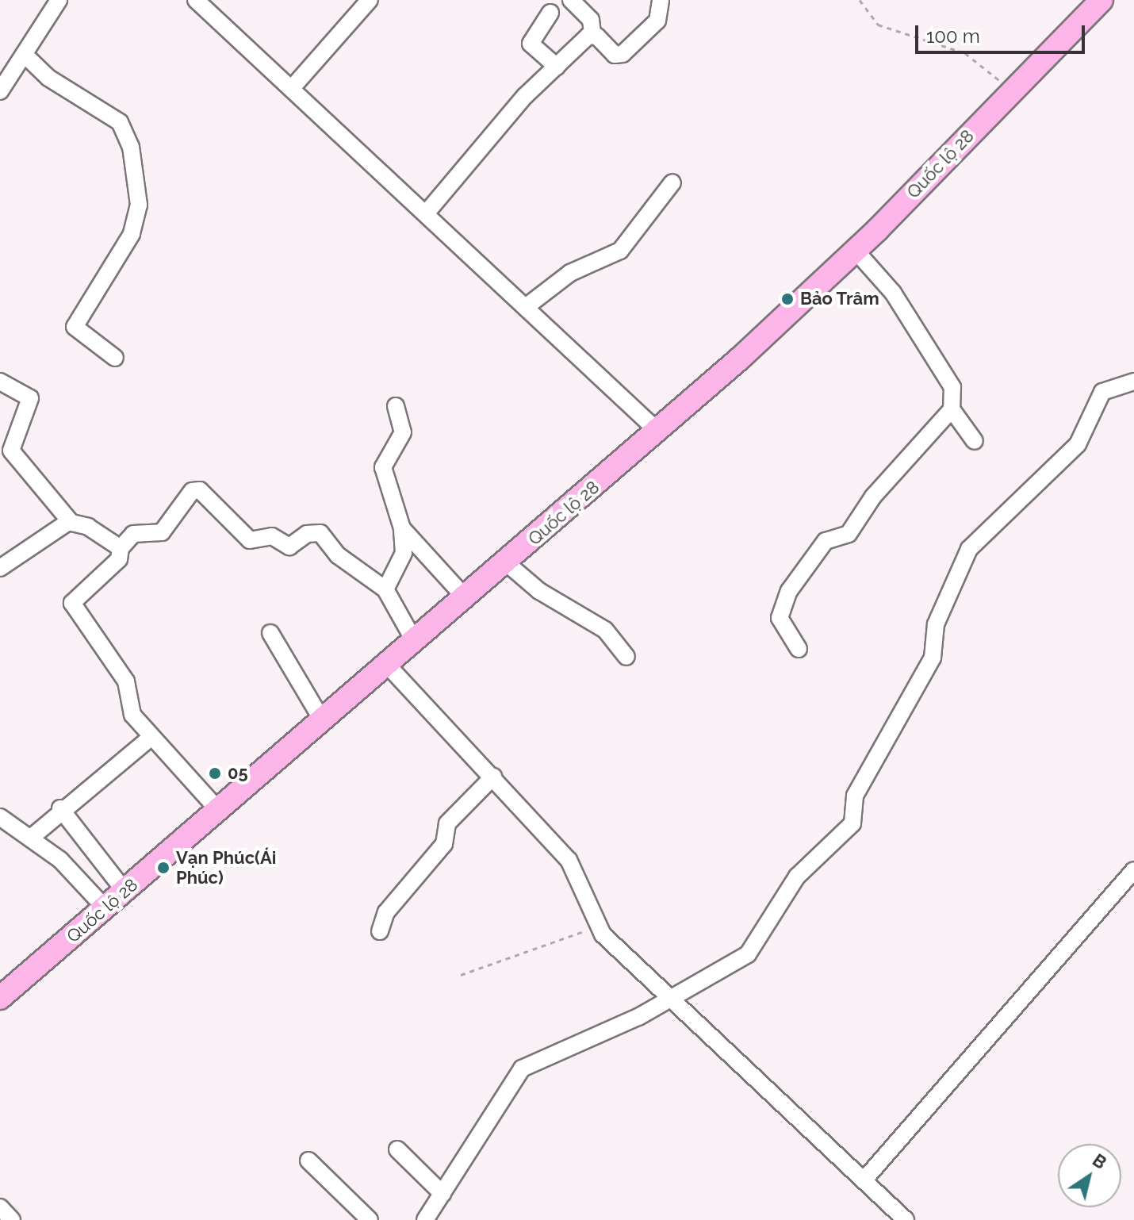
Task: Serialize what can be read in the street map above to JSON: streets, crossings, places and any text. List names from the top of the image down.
{
  "streets": {
    "highway": ["Quốc lộ 28"]
  },
  "places": ["Bảo Trâm", "05", "Vạn Phúc(Ái Phúc)"],
  "scale_bar": "100 m",
  "north": "top right"
}
